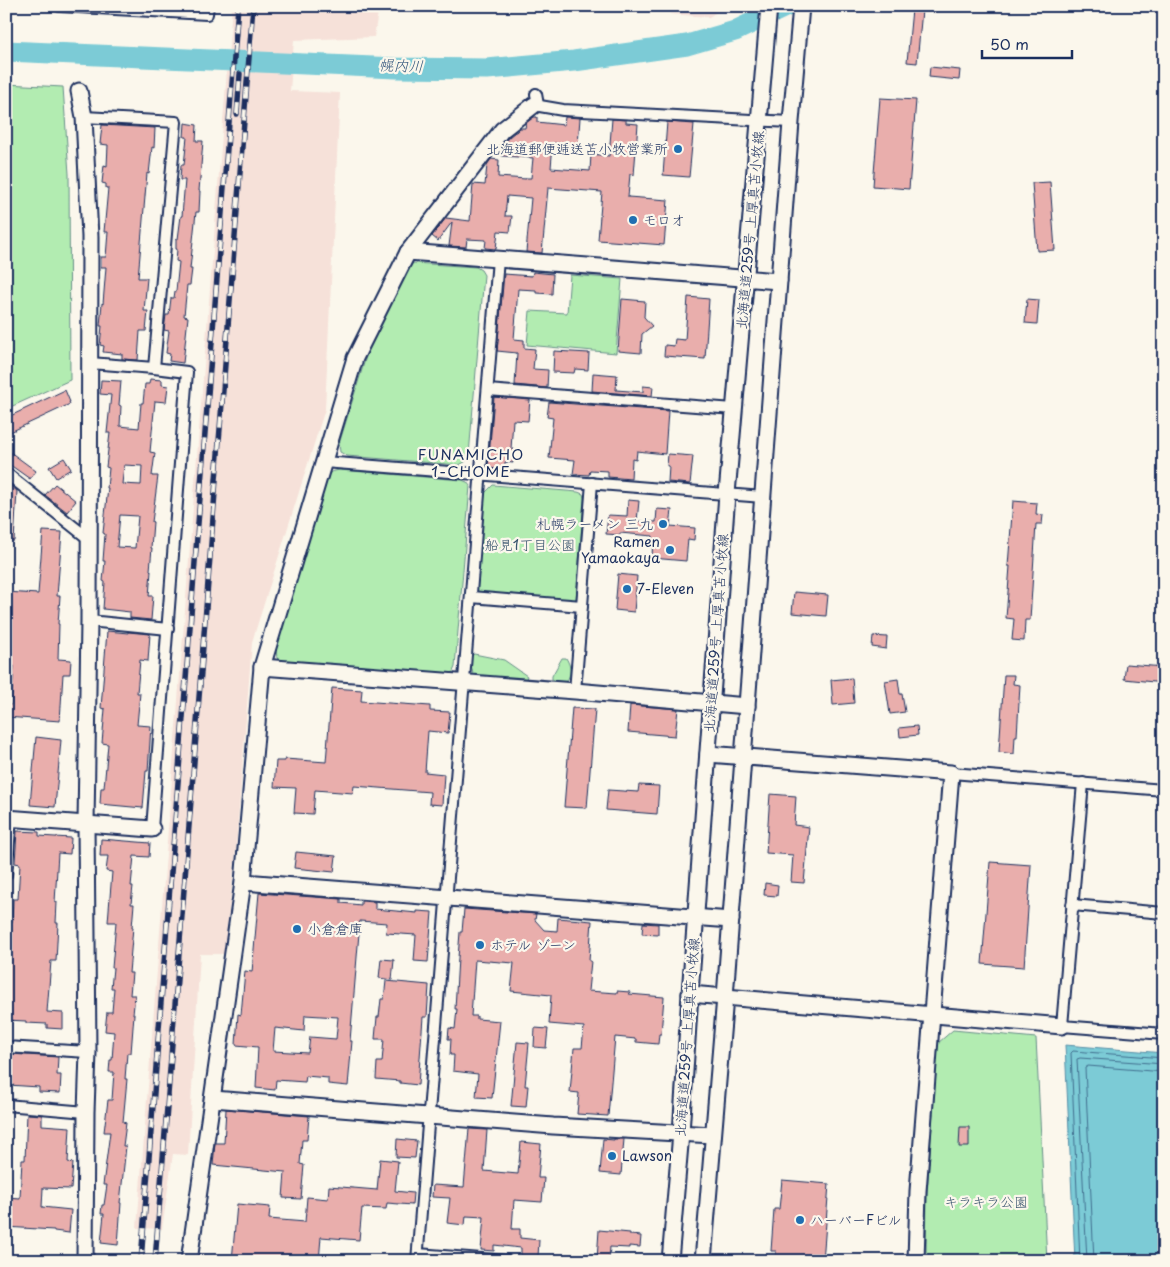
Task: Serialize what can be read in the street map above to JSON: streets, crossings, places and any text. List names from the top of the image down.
{
  "streets": {
    "street": ["北海道道259号 上厚真苫小牧線"]
  },
  "districts": ["FUNAMICHO 1-CHOME"],
  "water": ["幌内川"],
  "parks": ["船見1丁目公園", "キラキラ公園"],
  "places": [
    "北海道郵便逓送苫小牧営業所",
    "モロオ",
    "札幌ラーメン 三九",
    "Ramen Yamaokaya",
    "7-Eleven",
    "小倉倉庫",
    "ホテル ゾーン",
    "Lawson",
    "ハーバーFビル"
  ],
  "scale_bar": "50 m"
}
